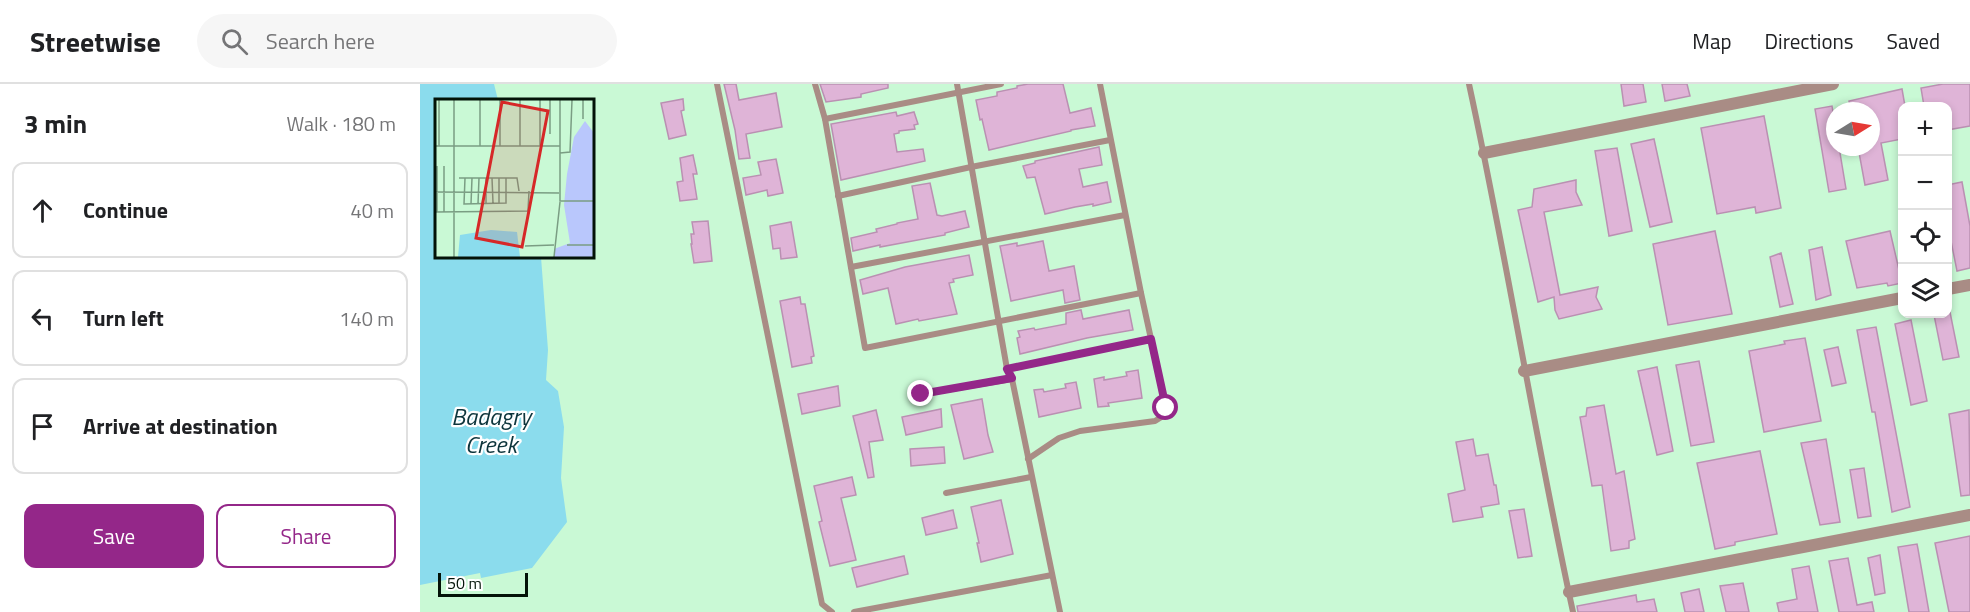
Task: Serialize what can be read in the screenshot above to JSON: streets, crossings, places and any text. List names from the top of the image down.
{
  "water": ["Badagry Creek"],
  "scale_bar": "50 m",
  "north": "right",
  "page": {
    "header": "Streetwise",
    "search": "Search here",
    "nav": ["Map", "Directions", "Saved"],
    "heading": ["3 min", "Walk · 180 m"],
    "map_buttons": ["+", "−"],
    "list": [
      ["Continue", "40 m"],
      ["Turn left", "140 m"],
      "Arrive at destination"
    ],
    "buttons": ["Save", "Share"],
    "scale": "50 m"
  }
}
